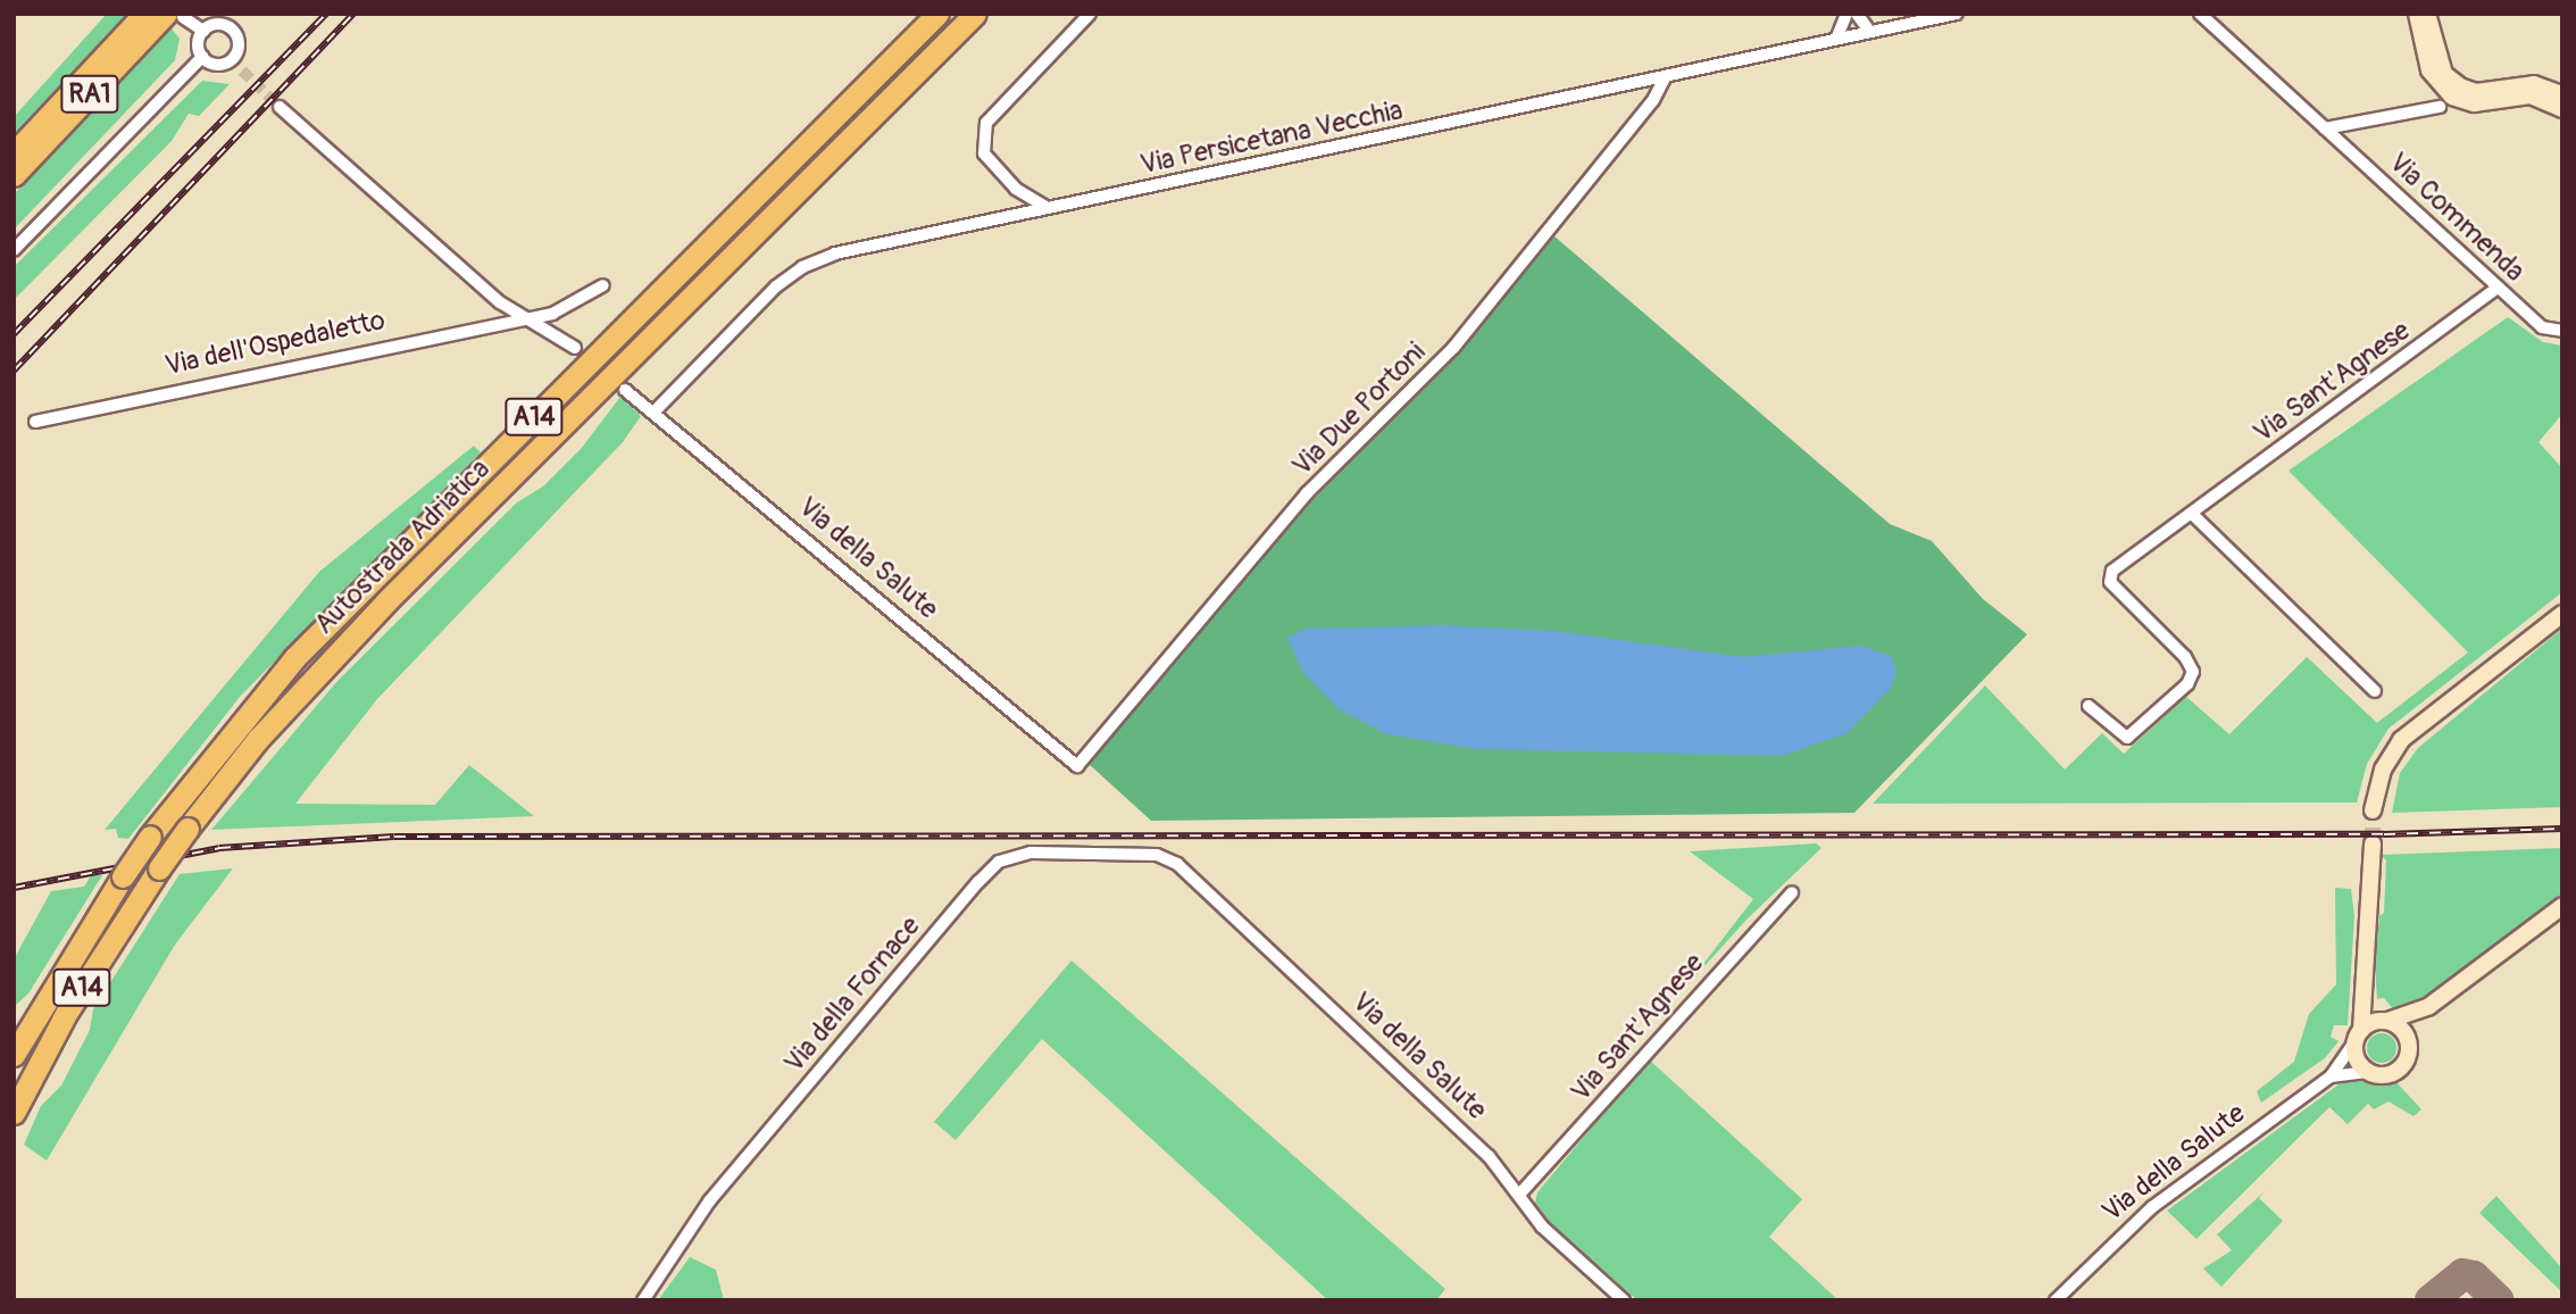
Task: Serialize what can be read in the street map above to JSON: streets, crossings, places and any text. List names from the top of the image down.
{
  "streets": {
    "highway": ["RA1", "A14", "Autostrada Adriatica"],
    "street": [
      "Via Persicetana Vecchia",
      "Via Commenda",
      "Via dell'Ospedaletto",
      "Via Sant'Agnese",
      "Via Due Portoni",
      "Via della Salute",
      "Via della Fornace"
    ]
  },
  "crossings": [
    ["Via Persicetana Vecchia", "Via Due Portoni"],
    ["Via Persicetana Vecchia", "Via della Salute"],
    ["Via Commenda", "Via Sant'Agnese"],
    ["Via Sant'Agnese", "Via della Salute"],
    ["Via Due Portoni", "Via della Salute"],
    ["Via della Salute", "Via della Fornace"]
  ]
}
